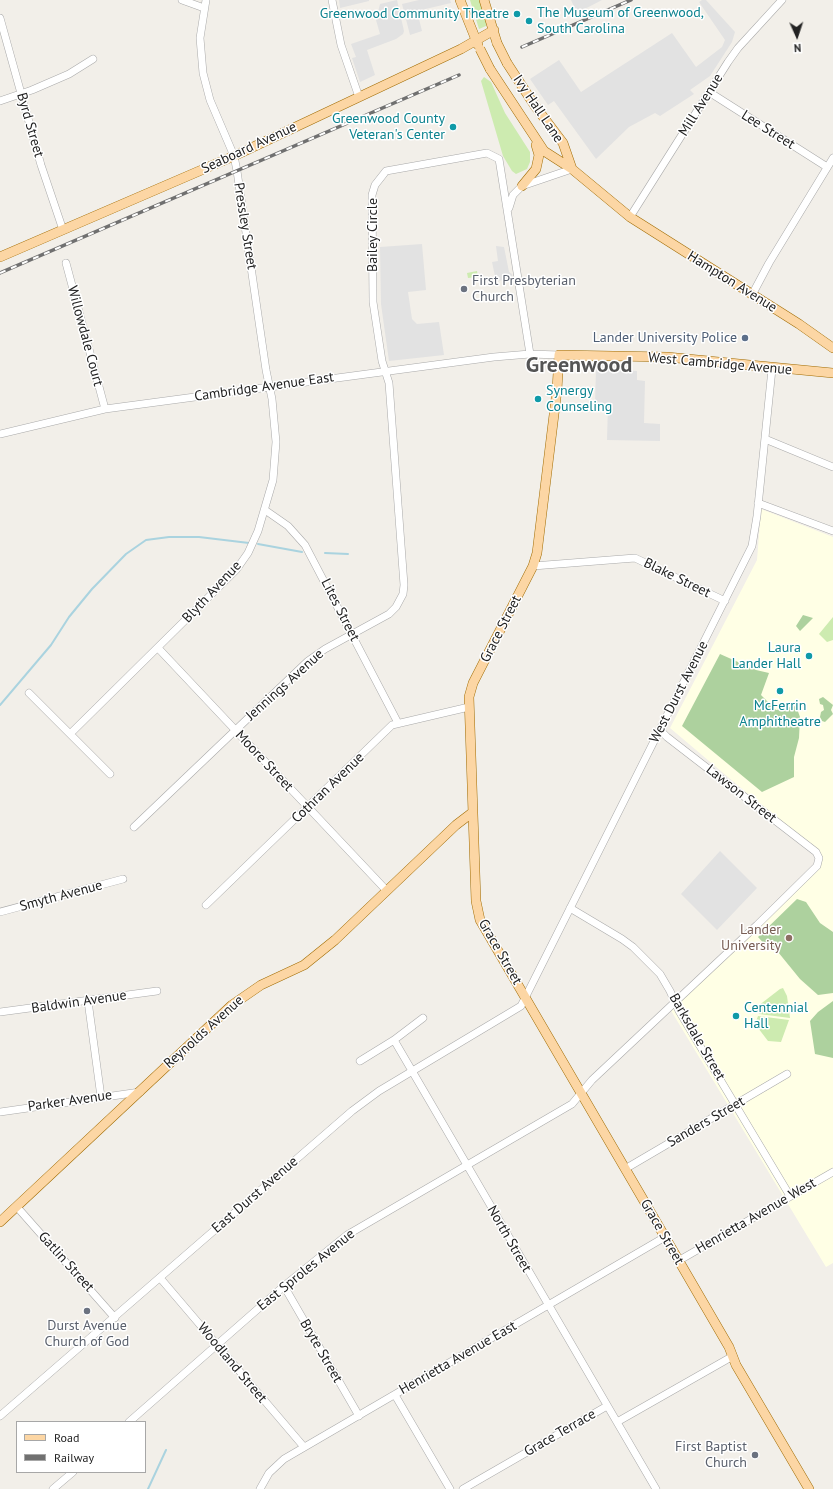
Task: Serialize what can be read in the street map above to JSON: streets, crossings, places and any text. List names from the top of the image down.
{
  "streets": {
    "main road": [
      "Ivy Hall Lane",
      "Seaboard Avenue",
      "Hampton Avenue",
      "West Cambridge Avenue",
      "Grace Street",
      "Reynolds Avenue"
    ],
    "street": [
      "Mill Avenue",
      "Byrd Street",
      "Lee Street",
      "Pressley Street",
      "Bailey Circle",
      "Willowdale Court",
      "Cambridge Avenue East",
      "Blake Street",
      "Blyth Avenue",
      "Lites Street",
      "Jennings Avenue",
      "West Durst Avenue",
      "Moore Street",
      "Cothran Avenue",
      "Lawson Street",
      "Smyth Avenue",
      "Baldwin Avenue",
      "Barksdale Street",
      "Parker Avenue",
      "Sanders Street",
      "East Durst Avenue",
      "Henrietta Avenue West",
      "North Street",
      "Gatlin Street",
      "East Sproles Avenue",
      "Bryte Street",
      "Henrietta Avenue East",
      "Woodland Street",
      "Grace Terrace"
    ]
  },
  "crossings": [
    ["Mill Avenue", "Lee Street"],
    ["Mill Avenue", "Hampton Avenue"],
    ["Ivy Hall Lane", "Seaboard Avenue"],
    ["Ivy Hall Lane", "Hampton Avenue"],
    ["Byrd Street", "Seaboard Avenue"],
    ["Seaboard Avenue", "Pressley Street"],
    ["Pressley Street", "Cambridge Avenue East"],
    ["Pressley Street", "Blyth Avenue"],
    ["Bailey Circle", "Cambridge Avenue East"],
    ["Bailey Circle", "Jennings Avenue"],
    ["Willowdale Court", "Cambridge Avenue East"],
    ["West Cambridge Avenue", "Cambridge Avenue East"],
    ["West Cambridge Avenue", "Grace Street"],
    ["West Cambridge Avenue", "West Durst Avenue"],
    ["Cambridge Avenue East", "Blyth Avenue"],
    ["Cambridge Avenue East", "Grace Street"],
    ["Cambridge Avenue East", "Jennings Avenue"],
    ["Blake Street", "Grace Street"],
    ["Blake Street", "West Durst Avenue"],
    ["Blyth Avenue", "Lites Street"],
    ["Blyth Avenue", "Moore Street"],
    ["Lites Street", "Jennings Avenue"],
    ["Lites Street", "Cothran Avenue"],
    ["Grace Street", "West Durst Avenue"],
    ["Grace Street", "Cothran Avenue"],
    ["Grace Street", "Reynolds Avenue"],
    ["Grace Street", "Sanders Street"],
    ["Grace Street", "East Durst Avenue"],
    ["Grace Street", "Henrietta Avenue West"],
    ["Grace Street", "East Sproles Avenue"],
    ["Grace Street", "Henrietta Avenue East"],
    ["Grace Street", "Grace Terrace"],
    ["Jennings Avenue", "Moore Street"],
    ["West Durst Avenue", "Lawson Street"],
    ["West Durst Avenue", "Barksdale Street"],
    ["West Durst Avenue", "East Durst Avenue"],
    ["Moore Street", "Cothran Avenue"],
    ["Moore Street", "Reynolds Avenue"],
    ["Lawson Street", "East Sproles Avenue"],
    ["Reynolds Avenue", "Parker Avenue"],
    ["Reynolds Avenue", "Gatlin Street"],
    ["Barksdale Street", "Sanders Street"],
    ["Barksdale Street", "Henrietta Avenue West"],
    ["Barksdale Street", "East Sproles Avenue"],
    ["East Durst Avenue", "North Street"],
    ["East Durst Avenue", "Gatlin Street"],
    ["East Durst Avenue", "Woodland Street"],
    ["North Street", "East Sproles Avenue"],
    ["North Street", "Henrietta Avenue East"],
    ["North Street", "Grace Terrace"],
    ["East Sproles Avenue", "Bryte Street"],
    ["East Sproles Avenue", "Woodland Street"],
    ["Bryte Street", "Henrietta Avenue East"],
    ["Henrietta Avenue East", "Woodland Street"]
  ],
  "districts": ["Greenwood"],
  "places": [
    "Greenwood Community Theatre",
    "The Museum of Greenwood, South Carolina",
    "Greenwood County Veteran's Center",
    "First Presbyterian Church",
    "Lander University Police",
    "Synergy Counseling",
    "Laura Lander Hall",
    "McFerrin Amphitheatre",
    "Lander University",
    "Centennial Hall",
    "Durst Avenue Church of God",
    "First Baptist Church"
  ],
  "legend": ["Road", "Railway"],
  "north": "bottom"
}
